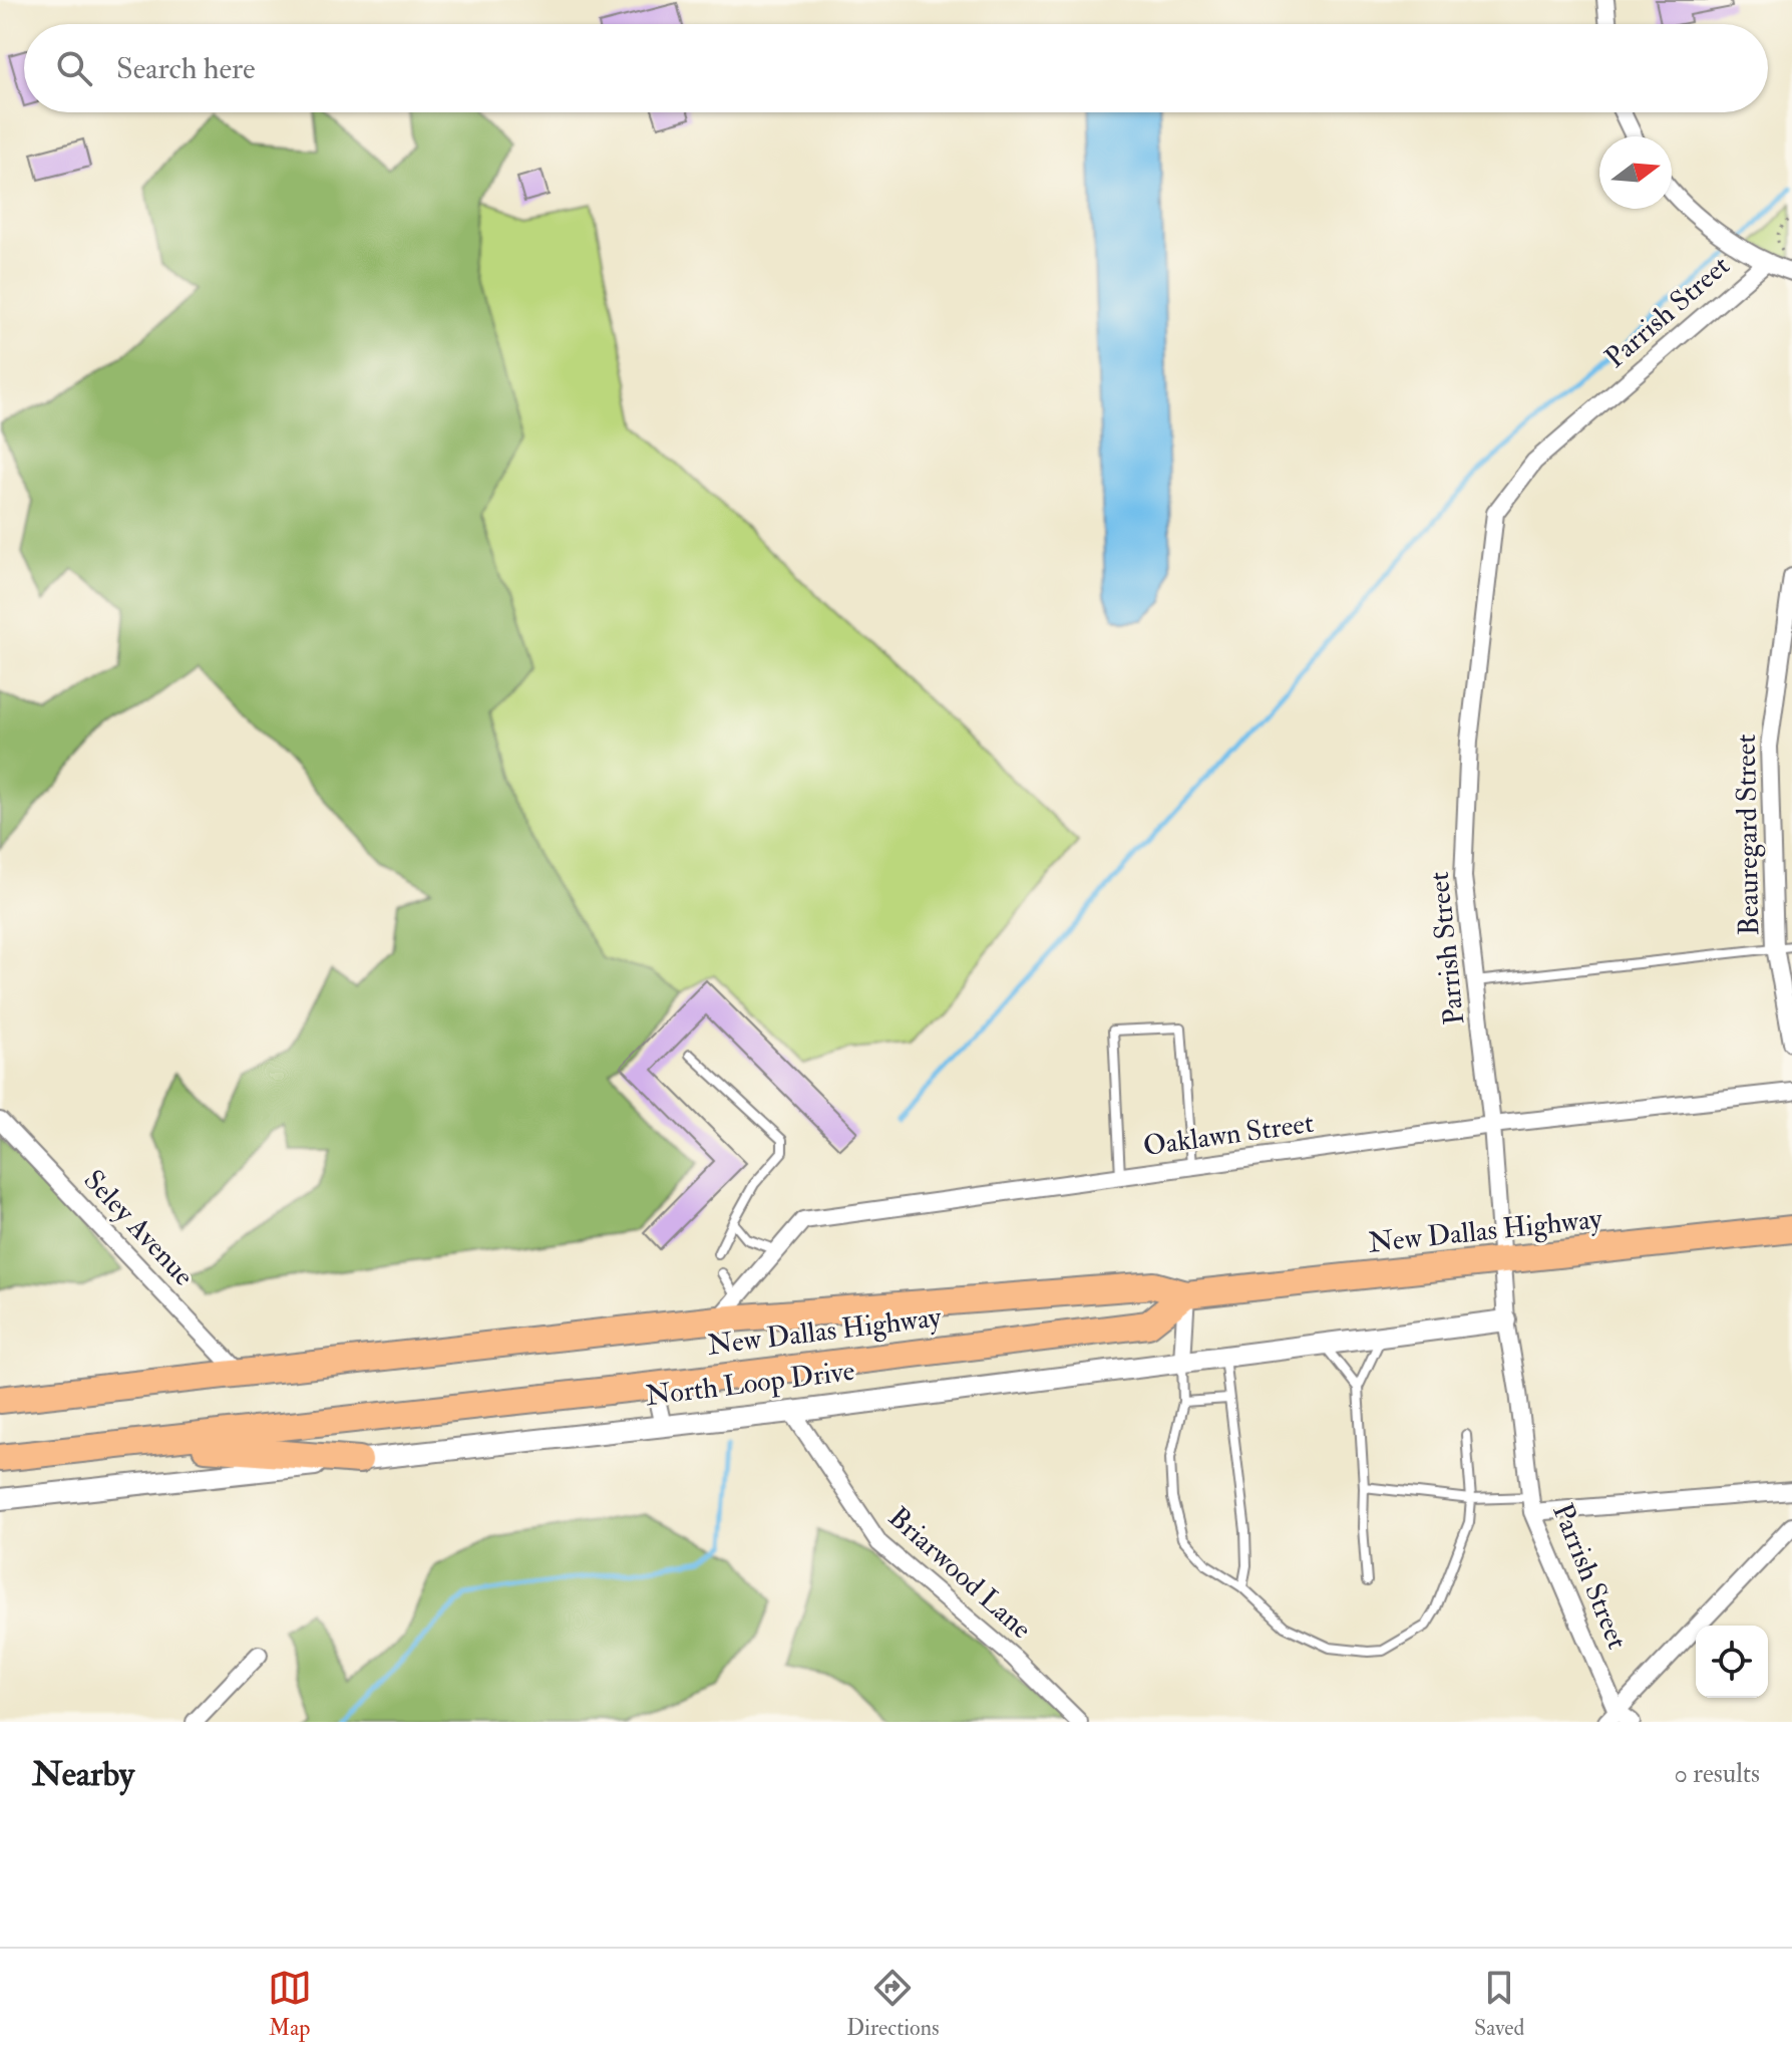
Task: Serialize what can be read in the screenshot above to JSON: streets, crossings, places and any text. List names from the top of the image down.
{
  "streets": {
    "main road": ["New Dallas Highway"],
    "street": [
      "Parrish Street",
      "Beauregard Street",
      "Oaklawn Street",
      "Seley Avenue",
      "North Loop Drive",
      "Briarwood Lane"
    ]
  },
  "crossings": [
    ["Parrish Street", "Oaklawn Street"],
    ["Parrish Street", "New Dallas Highway"],
    ["Parrish Street", "North Loop Drive"],
    ["Oaklawn Street", "New Dallas Highway"],
    ["North Loop Drive", "Briarwood Lane"]
  ],
  "north": "right",
  "page": {
    "search": "Search here",
    "heading": ["Nearby", "0 results"],
    "nav": ["Map", "Directions", "Saved"]
  }
}
